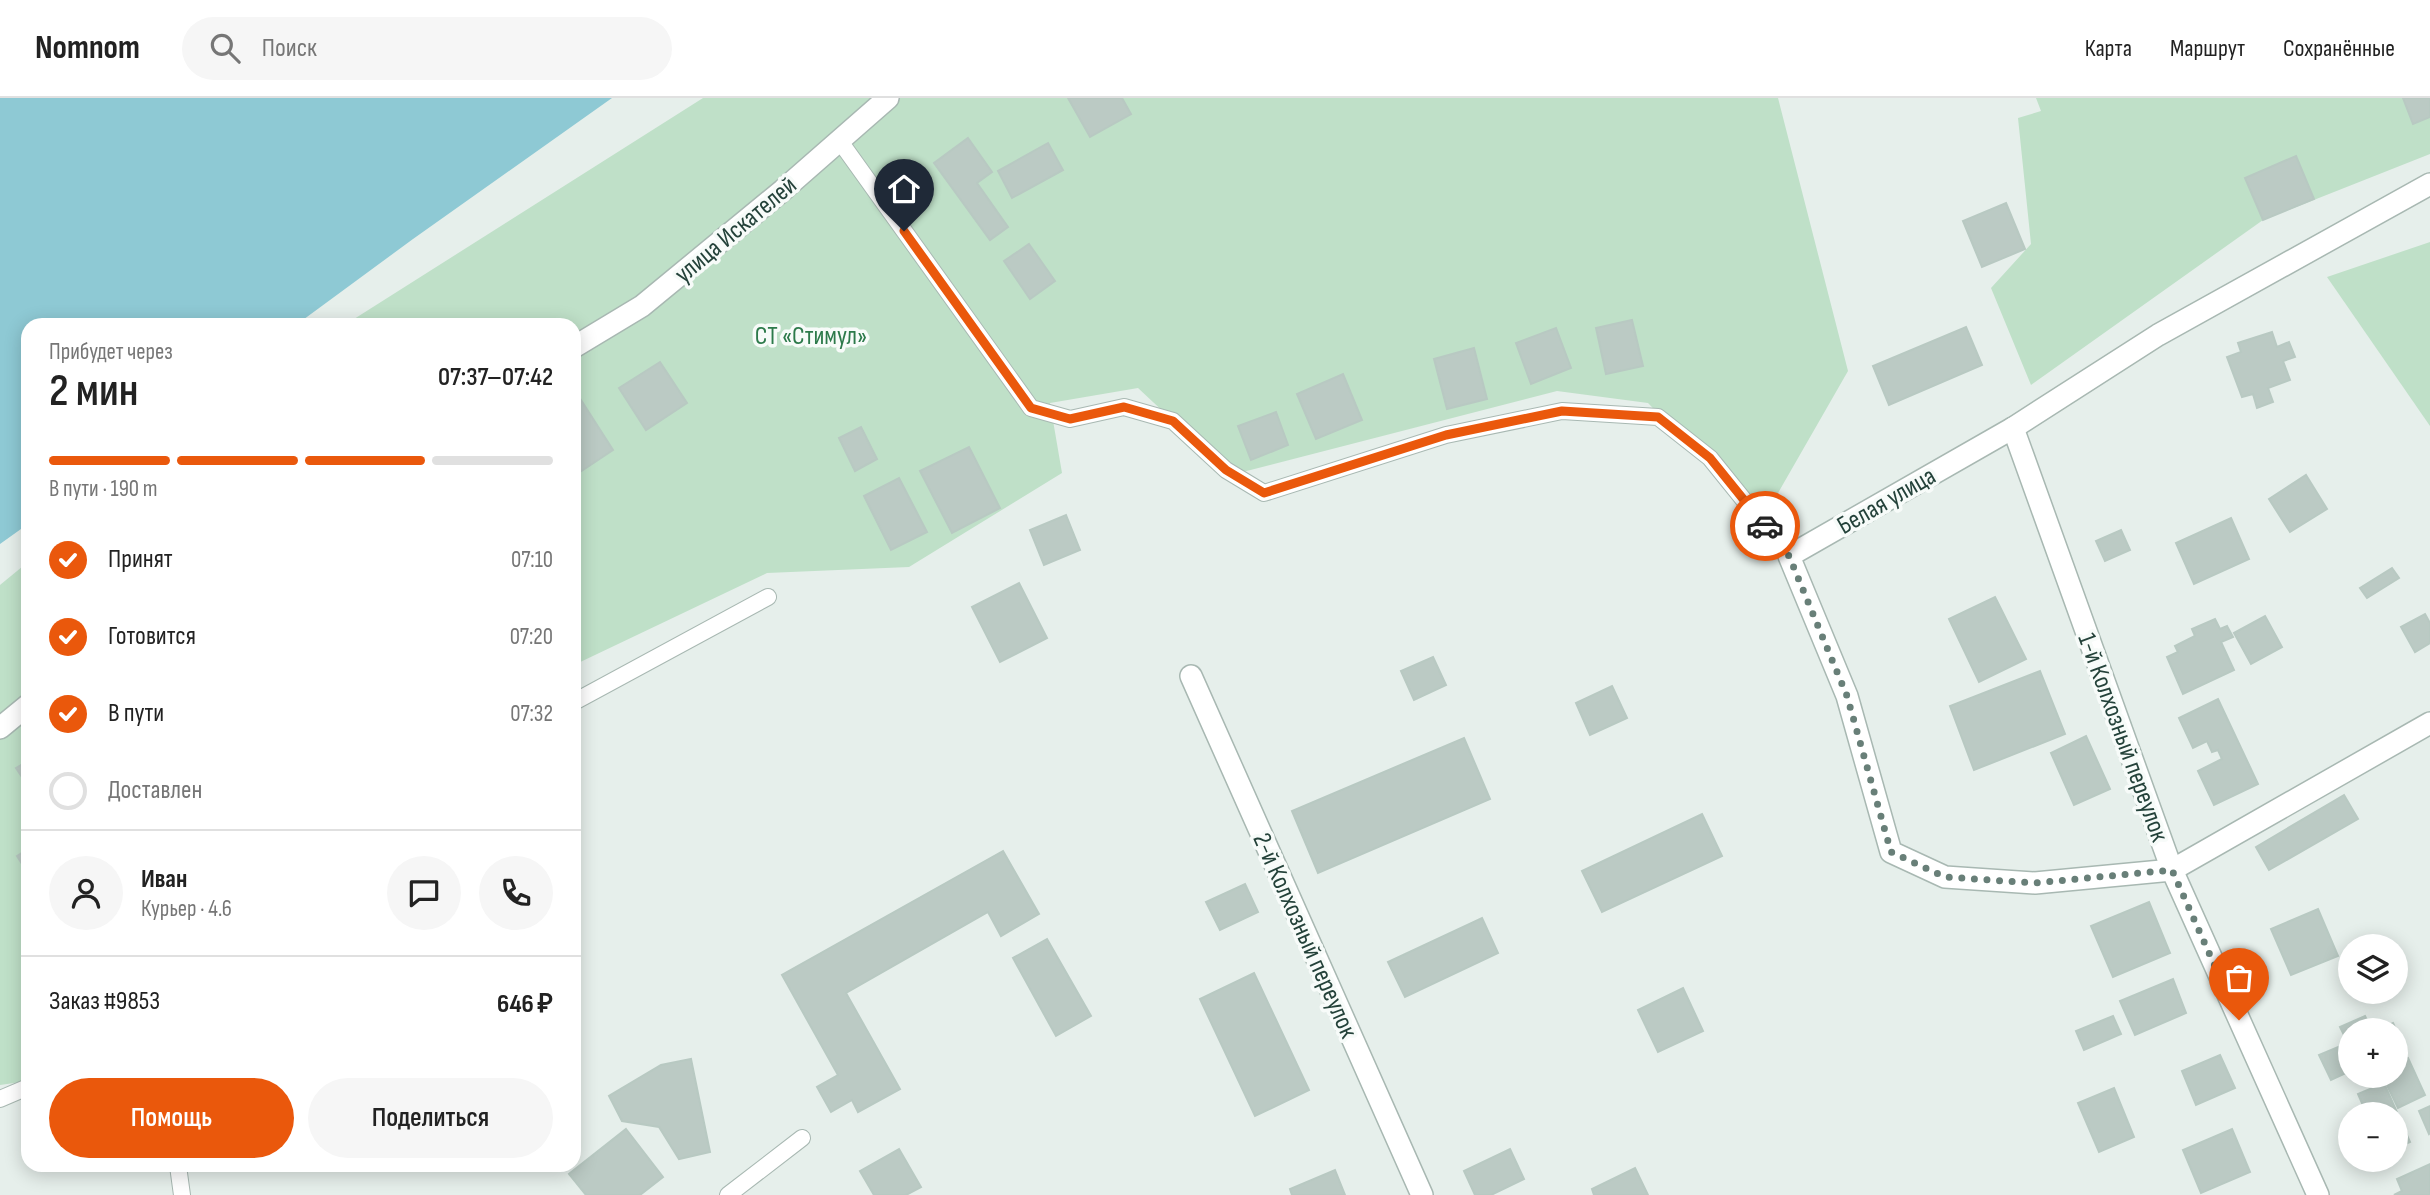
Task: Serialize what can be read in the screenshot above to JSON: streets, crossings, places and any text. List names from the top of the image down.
{
  "streets": {
    "street": [
      "улица Искателей",
      "Белая улица",
      "1-й Колхозный переулок",
      "2-й Колхозный переулок"
    ]
  },
  "crossings": [
    ["Белая улица", "1-й Колхозный переулок"]
  ],
  "parks": ["СТ «Стимул»"],
  "page": {
    "header": "Nomnom",
    "search": "Поиск",
    "nav": ["Карта", "Маршрут", "Сохранённые"],
    "heading": ["2 мин", "Прибудет через", "07:37–07:42"],
    "panel": [
      "Иван",
      "Курьер · 4.6",
      "Заказ #9853",
      "646 ₽"
    ],
    "bar": "В пути · 190 m",
    "list": [
      ["Принят", "07:10"],
      ["Готовится", "07:20"],
      ["В пути", "07:32"],
      "Доставлен"
    ],
    "map_buttons": ["+", "−"],
    "buttons": ["Помощь", "Поделиться"]
  }
}
